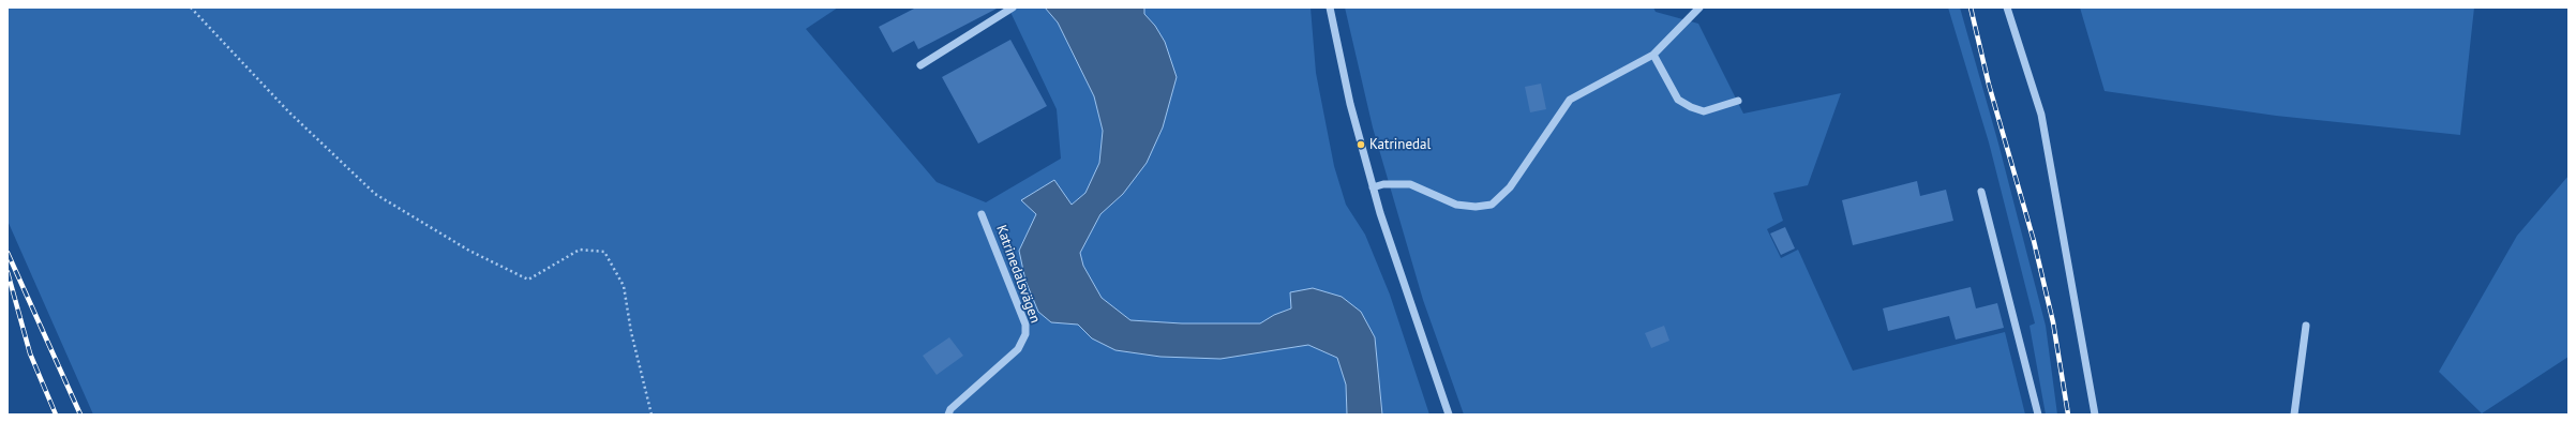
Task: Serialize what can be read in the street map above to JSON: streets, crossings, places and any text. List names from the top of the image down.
{
  "streets": {
    "street": ["Katrinedalsvägen"]
  },
  "places": ["Katrinedal"]
}
